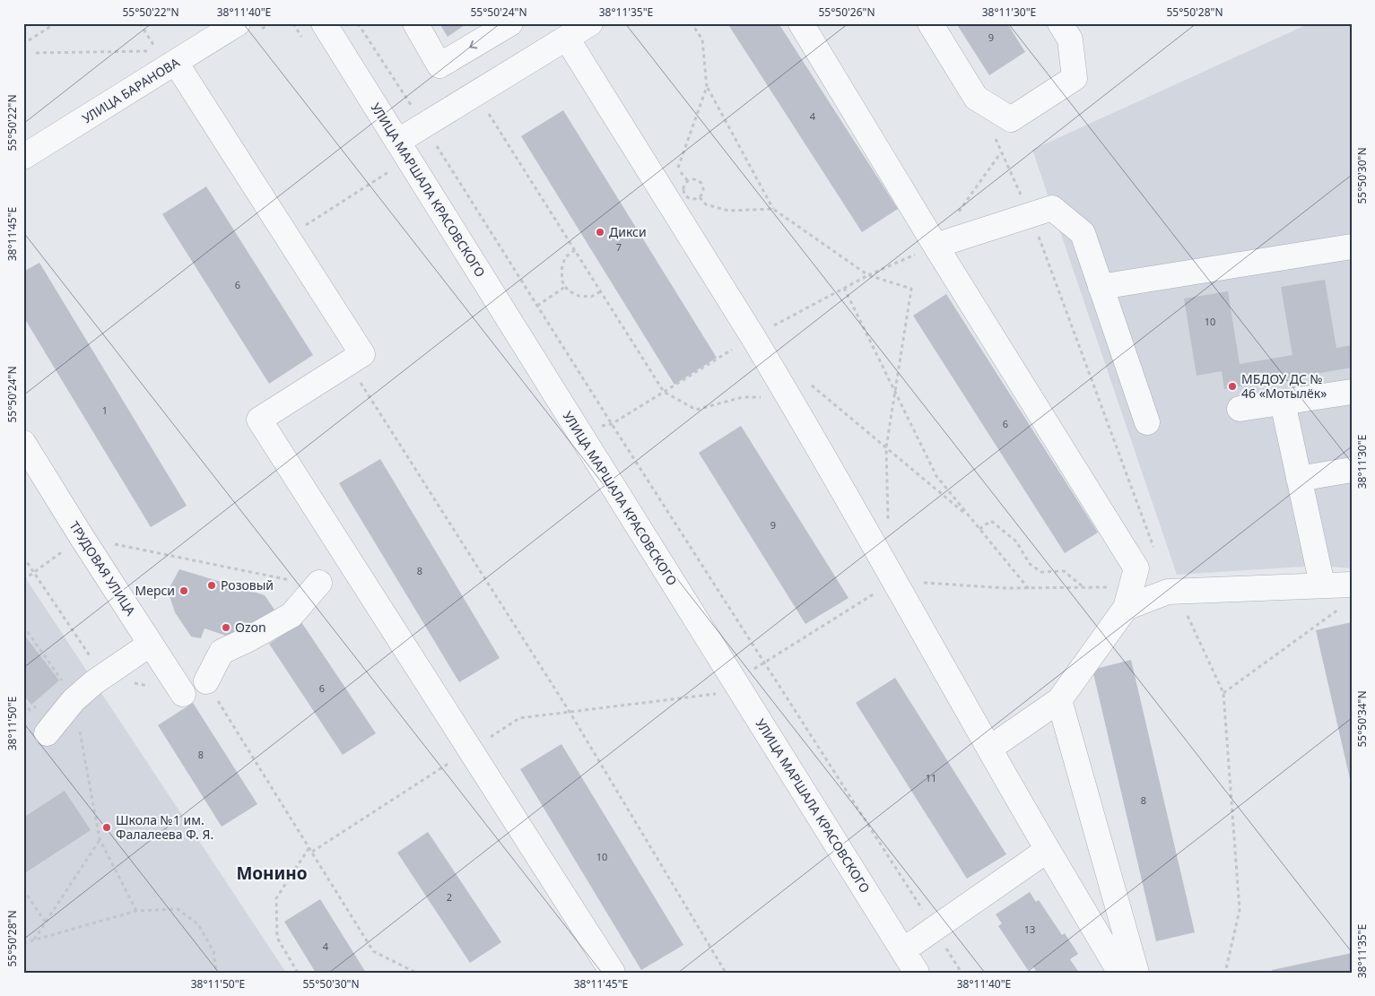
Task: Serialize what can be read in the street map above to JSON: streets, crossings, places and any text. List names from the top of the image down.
{
  "streets": {
    "street": ["УЛИЦА БАРАНОВА", "УЛИЦА МАРШАЛА КРАСОВСКОГО", "ТРУДОВАЯ УЛИЦА"]
  },
  "districts": ["Монино"],
  "places": [
    "Дикси",
    "МБДОУ ДC № 46 «Мотылёк»",
    "Розовый",
    "Мерси",
    "Ozon",
    "Школа №1 им. Фалалеева Ф. Я."
  ],
  "house_numbers": [
    "9",
    "4",
    "7",
    "6",
    "10",
    "1",
    "6",
    "9",
    "8",
    "6",
    "8",
    "11",
    "8",
    "10",
    "2",
    "13",
    "4"
  ],
  "coordinates": [
    "55°50'22\"N",
    "38°11'40\"E",
    "55°50'24\"N",
    "38°11'35\"E",
    "55°50'26\"N",
    "38°11'30\"E",
    "55°50'28\"N",
    "55°50'30\"N",
    "38°11'45\"E",
    "55°50'34\"N",
    "38°11'50\"E"
  ]
}
